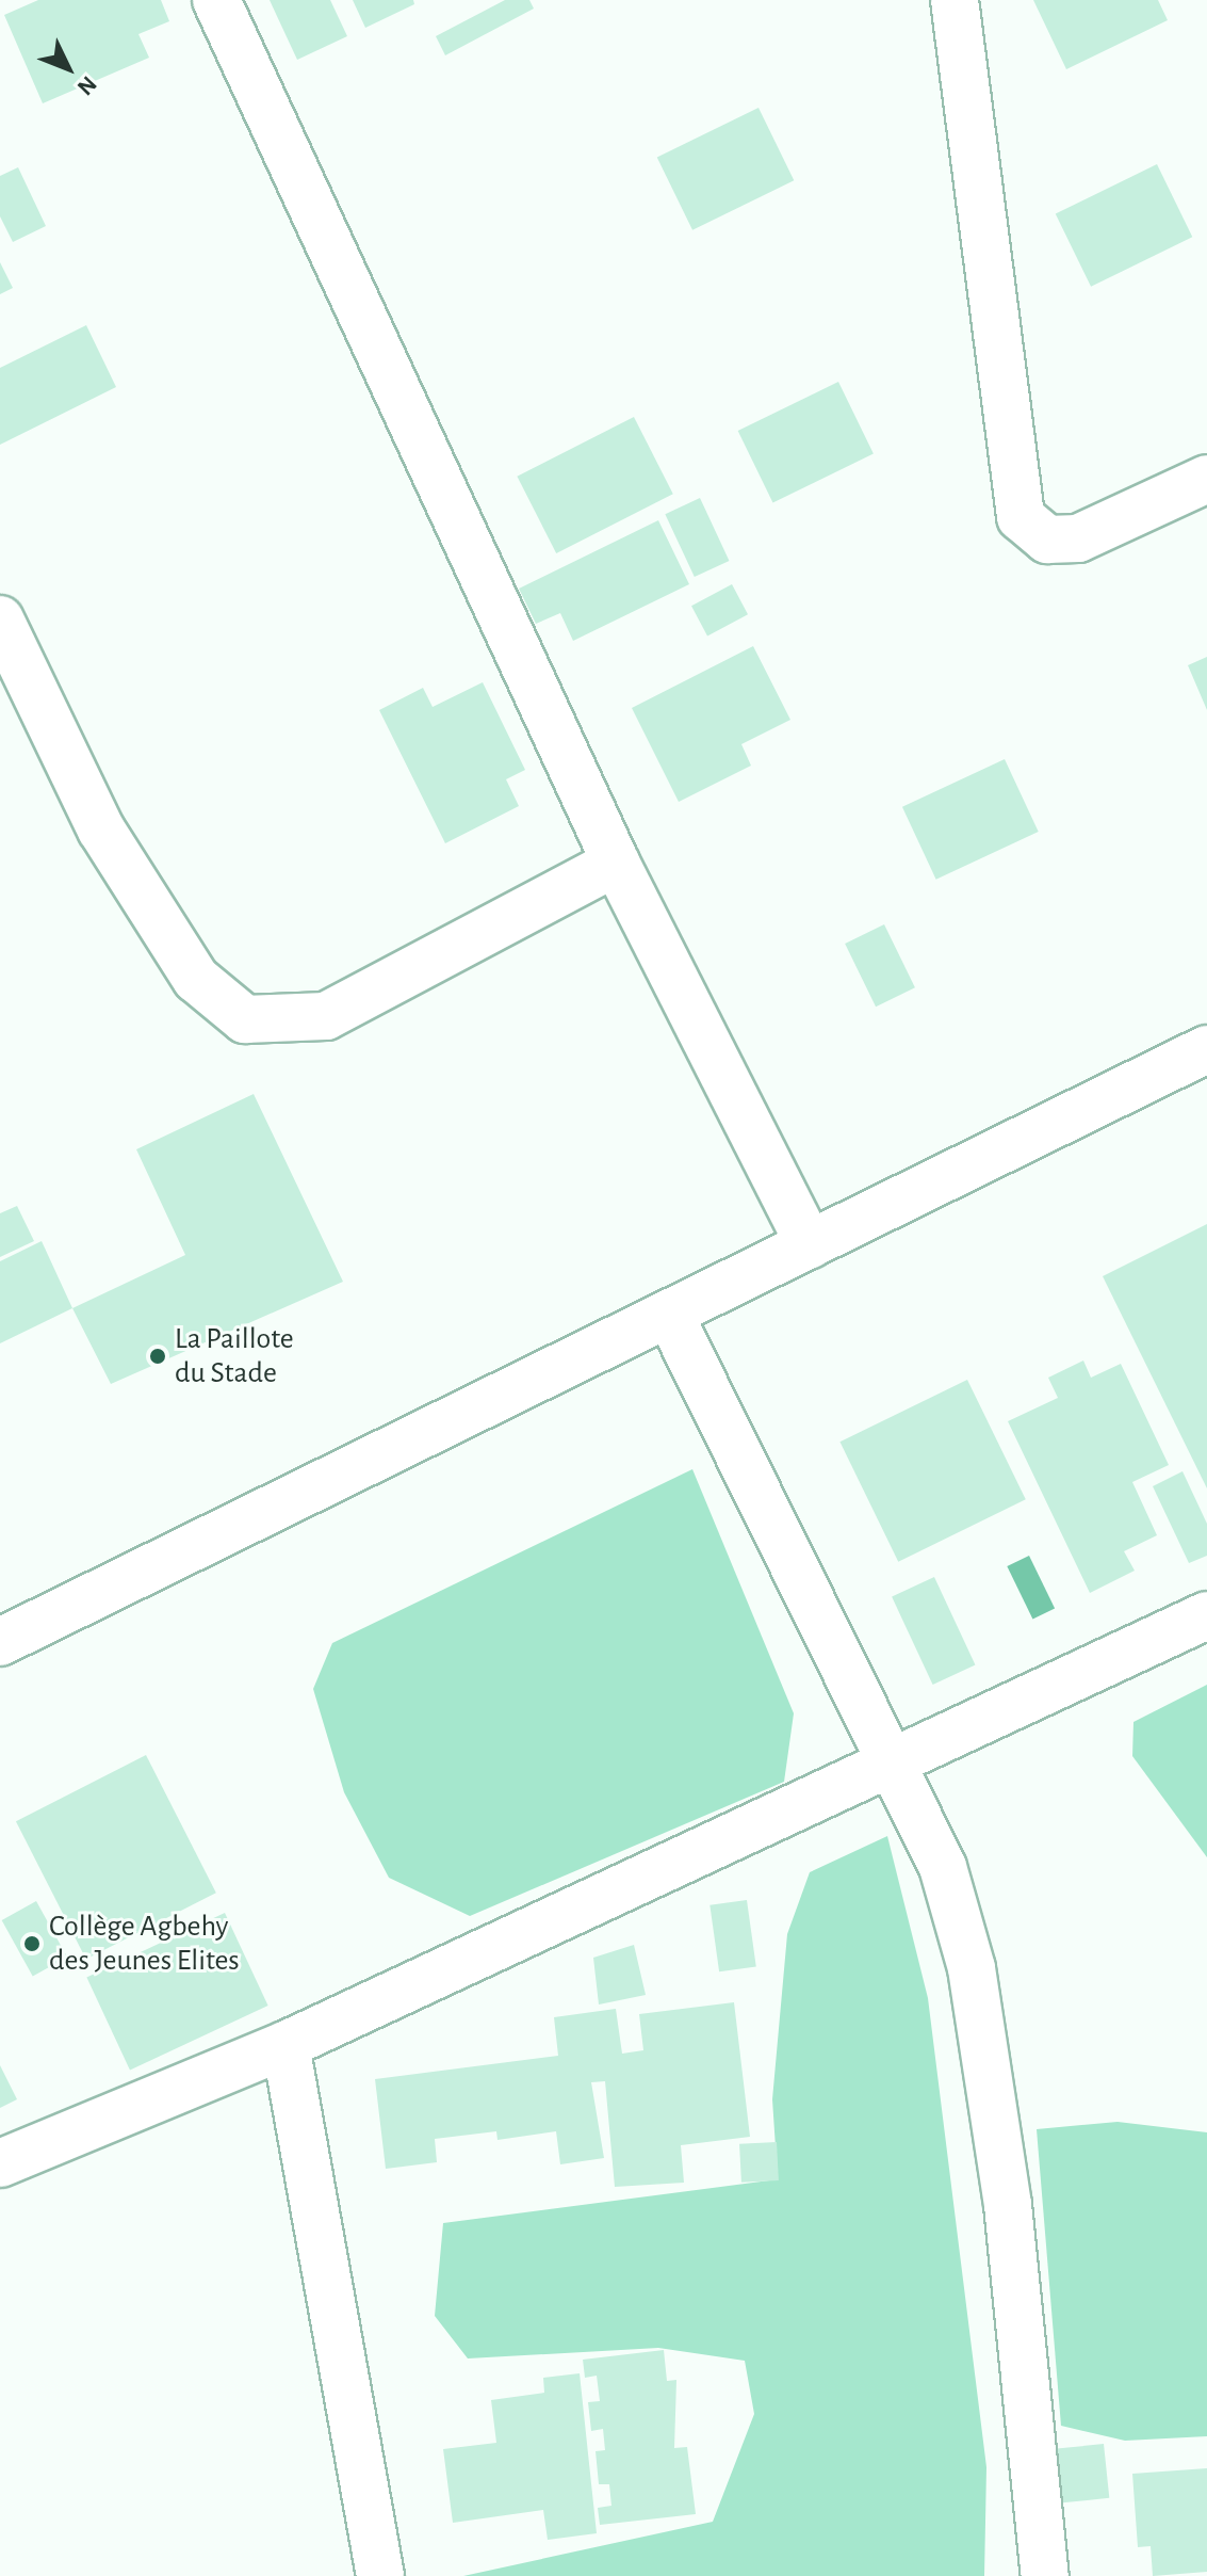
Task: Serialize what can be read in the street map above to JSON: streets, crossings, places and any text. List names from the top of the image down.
{
  "places": ["La Paillote du Stade", "Collège Agbehy des Jeunes Elites"],
  "north": "bottom right"
}
